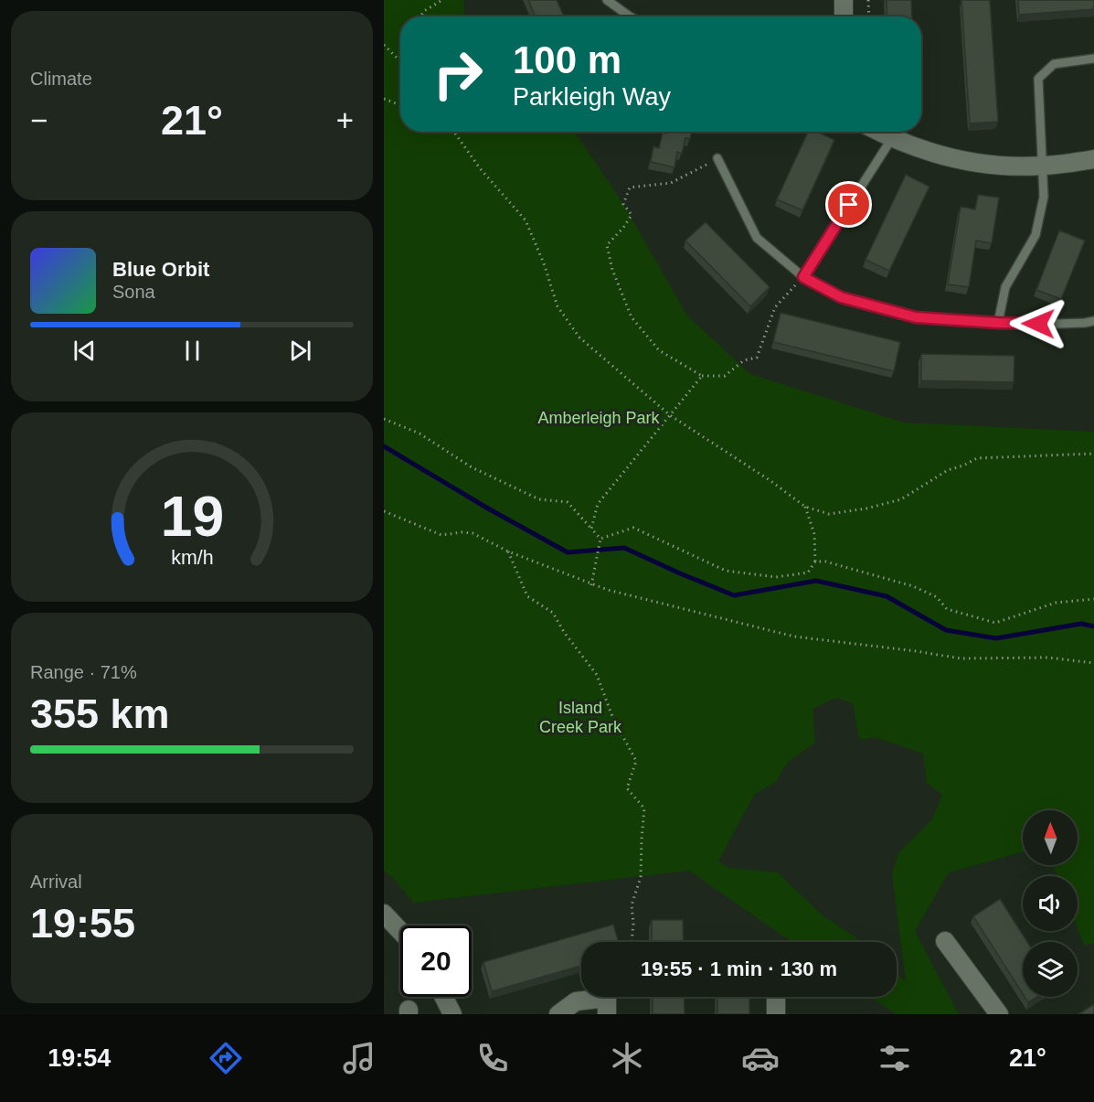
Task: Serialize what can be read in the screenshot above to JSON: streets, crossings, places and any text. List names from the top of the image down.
{
  "parks": ["Amberleigh Park", "Island Creek Park"],
  "north": "top",
  "page": {
    "tile": [
      "Climate",
      ["Range · 71%", "355 km"],
      ["Arrival", "19:55"]
    ],
    "turn": ["100 m", "Parkleigh Way"],
    "heat": ["−", "21°", "+"],
    "song": ["Blue Orbit", "Sona"],
    "limit": "20",
    "trip": "19:55 · 1 min · 130 m",
    "tabs": ["19:54", "21°"],
    "gauge": ["19", "km/h"]
  }
}
